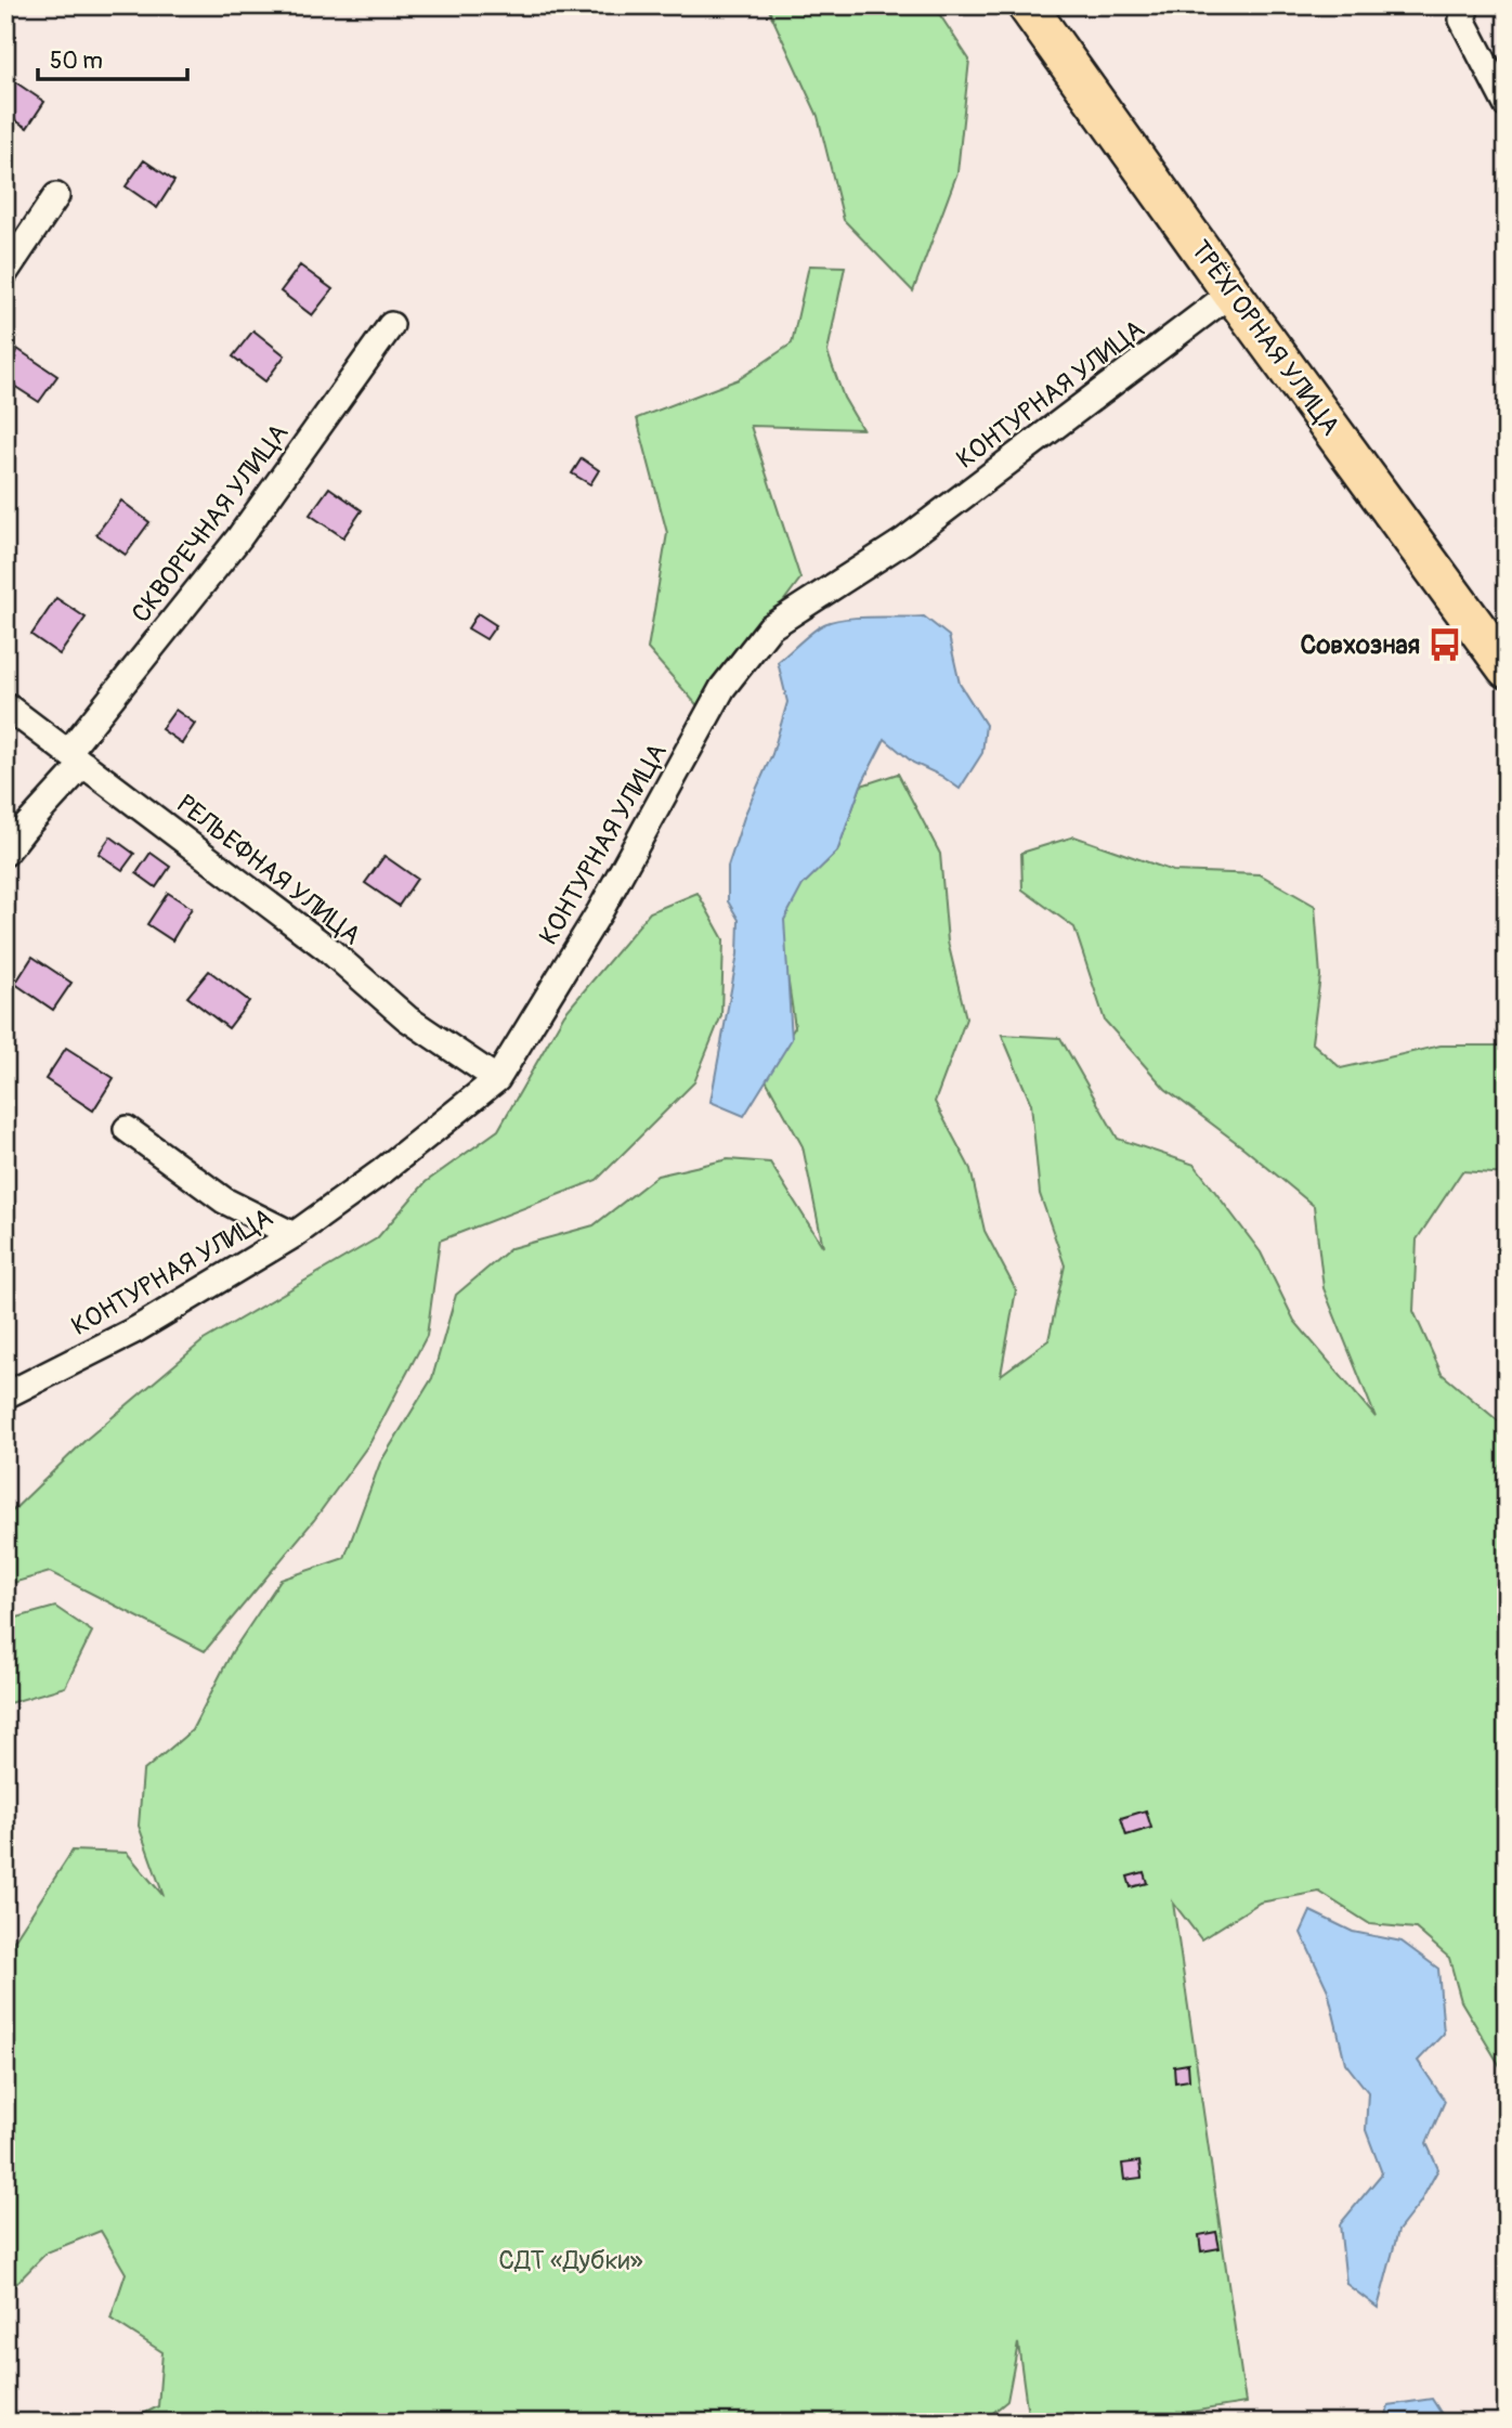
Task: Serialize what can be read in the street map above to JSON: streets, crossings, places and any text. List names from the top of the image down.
{
  "streets": {
    "highway": ["ТРЁХГОРНАЯ УЛИЦА"],
    "street": ["КОНТУРНАЯ УЛИЦА", "СКВОРЕЧНАЯ УЛИЦА", "РЕЛЬЕФНАЯ УЛИЦА"]
  },
  "crossings": [
    ["ТРЁХГОРНАЯ УЛИЦА", "КОНТУРНАЯ УЛИЦА"],
    ["КОНТУРНАЯ УЛИЦА", "РЕЛЬЕФНАЯ УЛИЦА"],
    ["СКВОРЕЧНАЯ УЛИЦА", "РЕЛЬЕФНАЯ УЛИЦА"]
  ],
  "parks": ["СДТ «Дубки»"],
  "places": {
    "bus stop": ["Совхозная"]
  },
  "scale_bar": "50 m"
}
